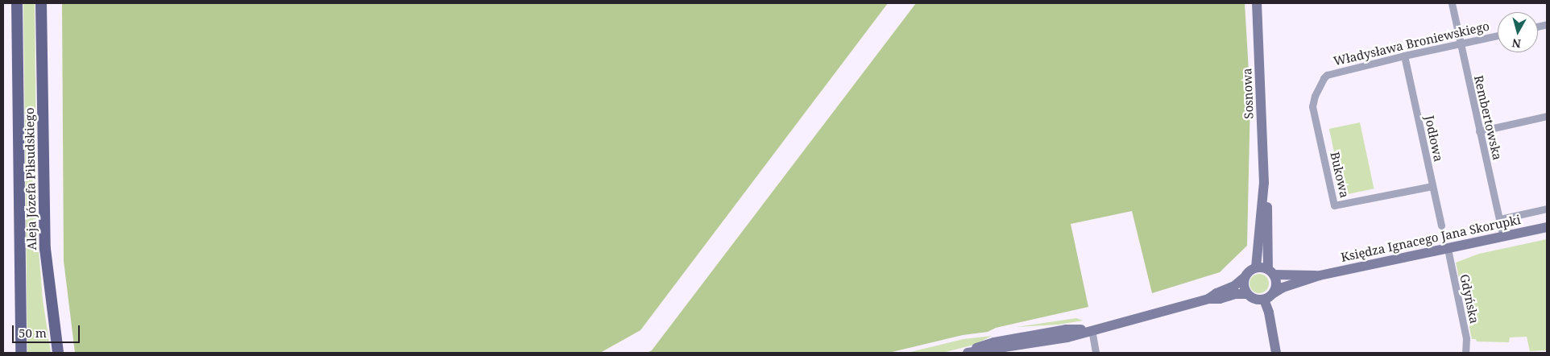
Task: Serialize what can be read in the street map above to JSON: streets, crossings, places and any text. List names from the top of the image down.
{
  "streets": {
    "main road": ["Sosnowa", "Aleja Józefa Piłsudskiego", "Księdza Ignacego Jana Skorupki"],
    "street": [
      "Władysława Broniewskiego",
      "Rembertowska",
      "Jodłowa",
      "Bukowa",
      "Gdyńska"
    ]
  },
  "crossings": [
    ["Władysława Broniewskiego", "Rembertowska"],
    ["Władysława Broniewskiego", "Jodłowa"],
    ["Władysława Broniewskiego", "Bukowa"],
    ["Sosnowa", "Księdza Ignacego Jana Skorupki"],
    ["Rembertowska", "Księdza Ignacego Jana Skorupki"],
    ["Jodłowa", "Bukowa"],
    ["Księdza Ignacego Jana Skorupki", "Gdyńska"]
  ],
  "scale_bar": "50 m",
  "north": "bottom"
}
